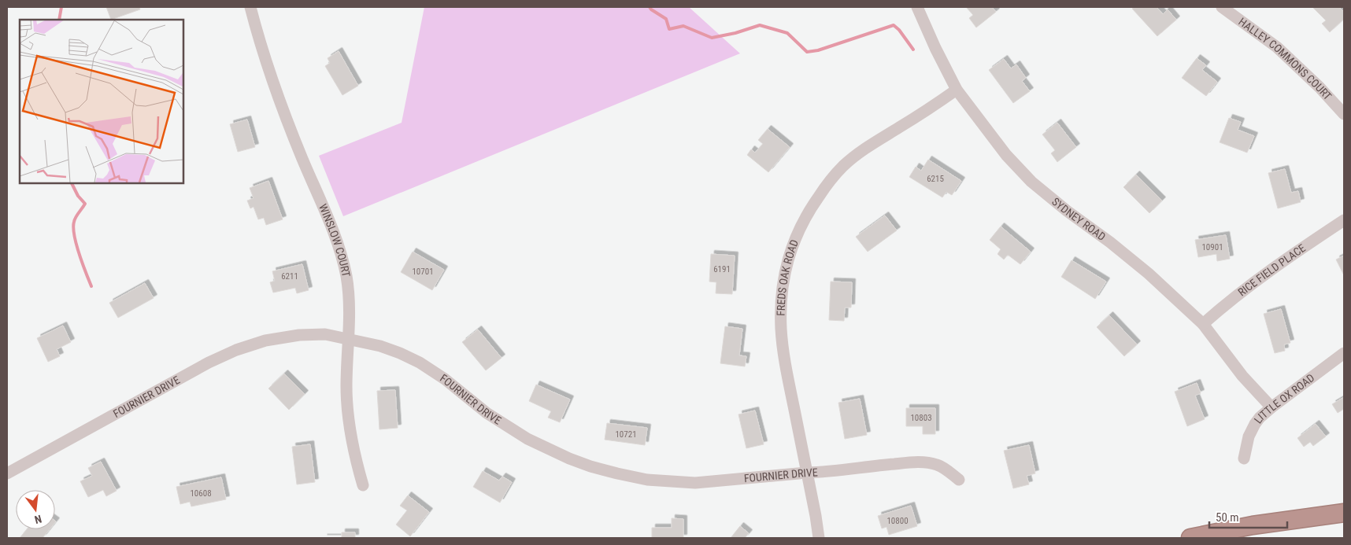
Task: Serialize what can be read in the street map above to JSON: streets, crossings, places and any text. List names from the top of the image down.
{
  "streets": {
    "street": [
      "HALLEY COMMONS COURT",
      "SYDNEY ROAD",
      "WINSLOW COURT",
      "RICE FIELD PLACE",
      "FREDS OAK ROAD",
      "FOURNIER DRIVE",
      "LITTLE OX ROAD"
    ]
  },
  "crossings": [
    ["SYDNEY ROAD", "RICE FIELD PLACE"],
    ["SYDNEY ROAD", "FREDS OAK ROAD"],
    ["SYDNEY ROAD", "LITTLE OX ROAD"],
    ["WINSLOW COURT", "FOURNIER DRIVE"],
    ["FREDS OAK ROAD", "FOURNIER DRIVE"]
  ],
  "house_numbers": [
    "6215",
    "10901",
    "6191",
    "10701",
    "6211",
    "10803",
    "10721",
    "10608",
    "10800"
  ],
  "scale_bar": "50 m",
  "north": "bottom"
}
